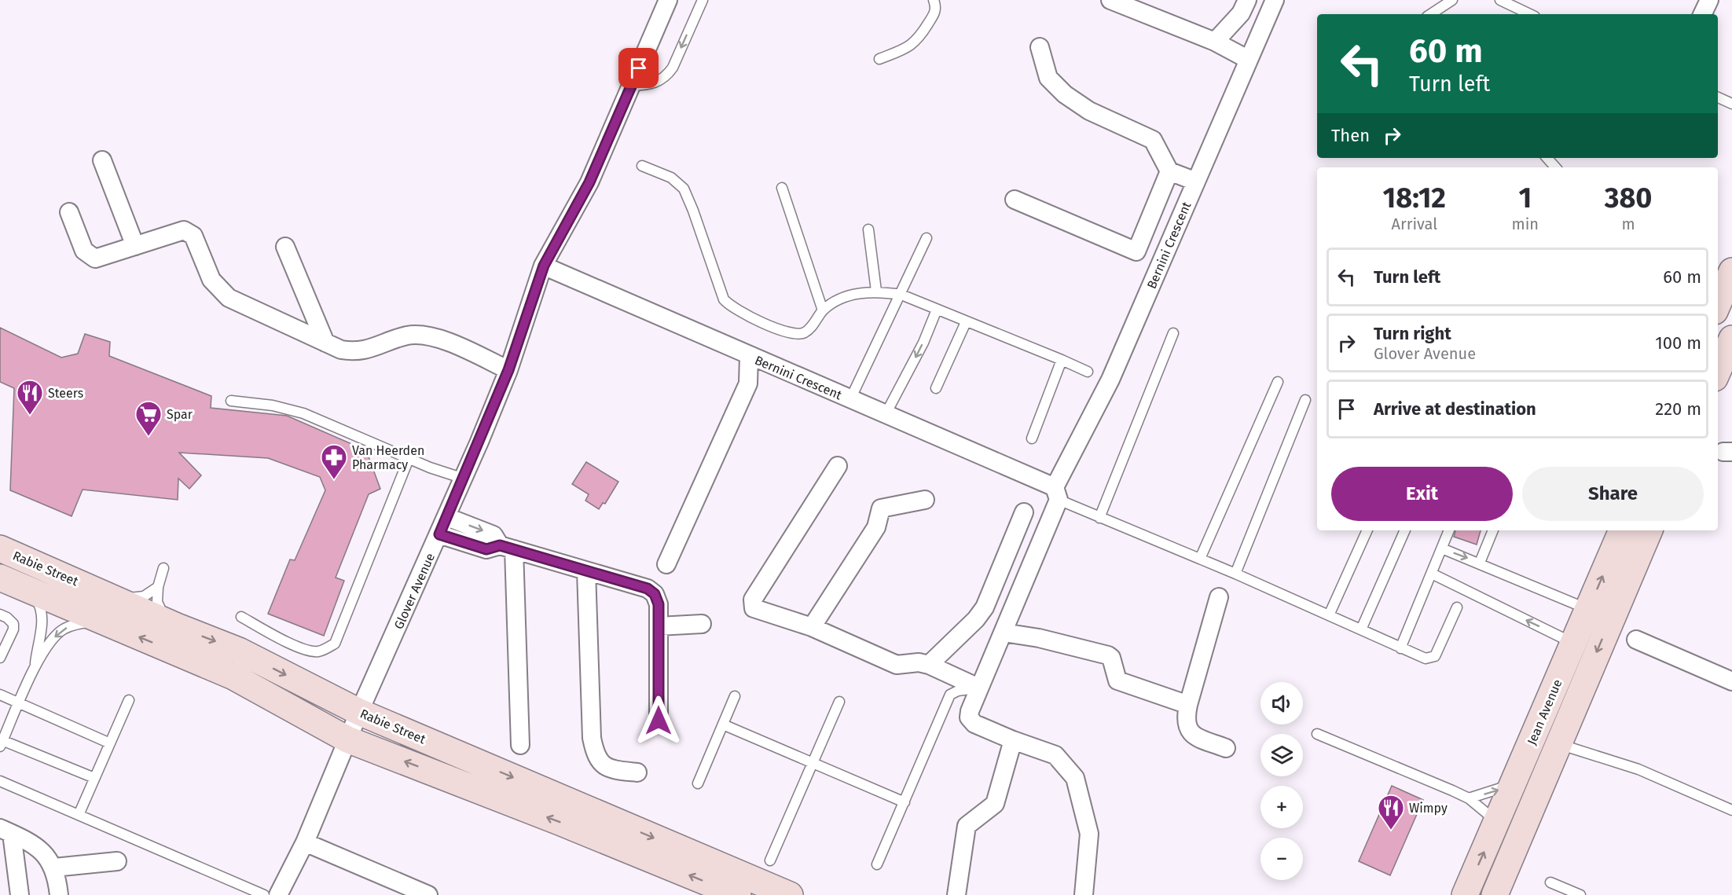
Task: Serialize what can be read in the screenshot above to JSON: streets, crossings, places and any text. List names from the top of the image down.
{
  "streets": {
    "main road": ["Rabie Street", "Jean Avenue"],
    "street": ["Bernini Crescent", "Glover Avenue"]
  },
  "crossings": [
    ["Bernini Crescent", "Glover Avenue"],
    ["Rabie Street", "Glover Avenue"]
  ],
  "places": {
    "restaurant": ["Steers", "Wimpy"],
    "supermarket": ["Spar"],
    "pharmacy": ["Van Heerden Pharmacy"]
  },
  "page": {
    "turn": ["60 m", "Turn left"],
    "then": "Then",
    "eta": [
      "18:12",
      "Arrival",
      "1",
      "min",
      "380",
      "m"
    ],
    "list": [
      {
        "name": "Turn left",
        "value": "60 m"
      },
      {
        "name": "Turn right",
        "note": "Glover Avenue",
        "value": "100 m"
      },
      {
        "name": "Arrive at destination",
        "value": "220 m"
      }
    ],
    "buttons": ["Exit", "Share"],
    "map_buttons": ["+", "−"]
  }
}
